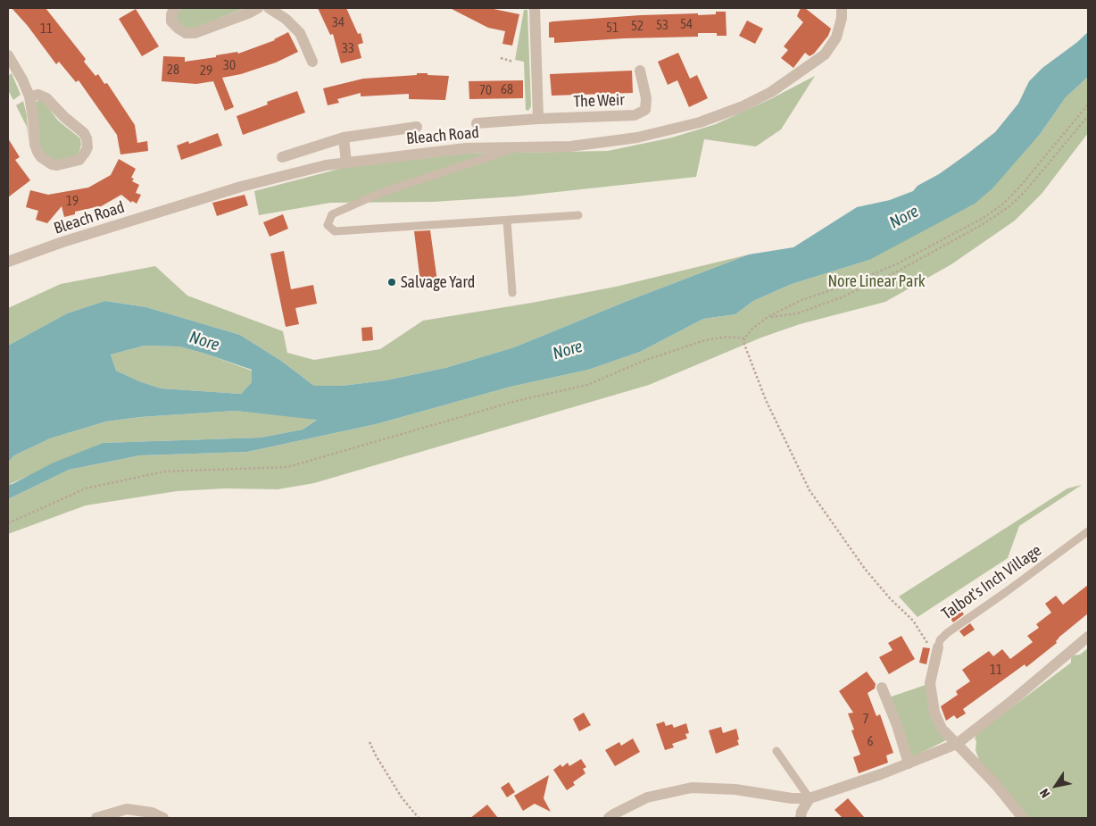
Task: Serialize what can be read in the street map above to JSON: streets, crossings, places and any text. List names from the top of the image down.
{
  "streets": {
    "street": ["The Weir", "Bleach Road", "Talbot's Inch Village"]
  },
  "water": ["Nore"],
  "parks": ["Nore Linear Park"],
  "places": ["Salvage Yard"],
  "house_numbers": [
    "34",
    "54",
    "53",
    "52",
    "51",
    "11",
    "33",
    "30",
    "28",
    "29",
    "68",
    "70",
    "19",
    "11",
    "7",
    "6"
  ],
  "north": "bottom left"
}
